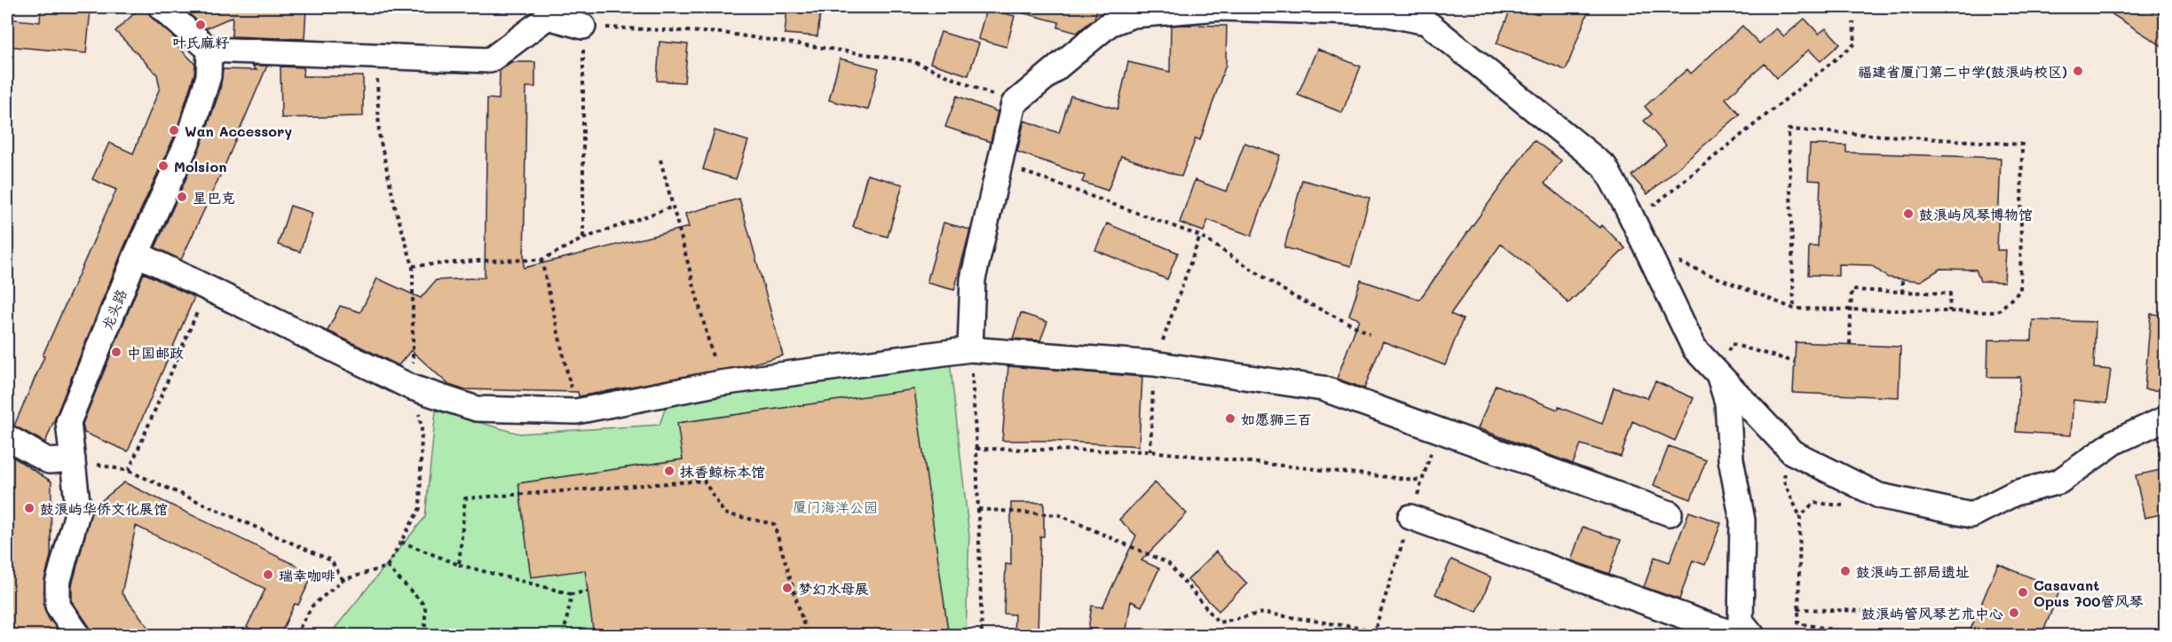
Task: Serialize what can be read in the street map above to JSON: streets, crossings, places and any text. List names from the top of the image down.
{
  "streets": {
    "street": ["龙头路"]
  },
  "parks": ["厦门海洋公园"],
  "places": [
    "叶氏麻籽",
    "福建省厦门第二中学(鼓浪屿校区)",
    "Wan Accessory",
    "Molsion",
    "星巴克",
    "鼓浪屿风琴博物馆",
    "中国邮政",
    "如愿狮三百",
    "抹香鲸标本馆",
    "鼓浪屿华侨文化展馆",
    "鼓浪屿工部局遗址",
    "瑞幸咖啡",
    "梦幻水母展",
    "Casavant Opus 700管风琴",
    "鼓浪屿管风琴艺术中心"
  ]
}
